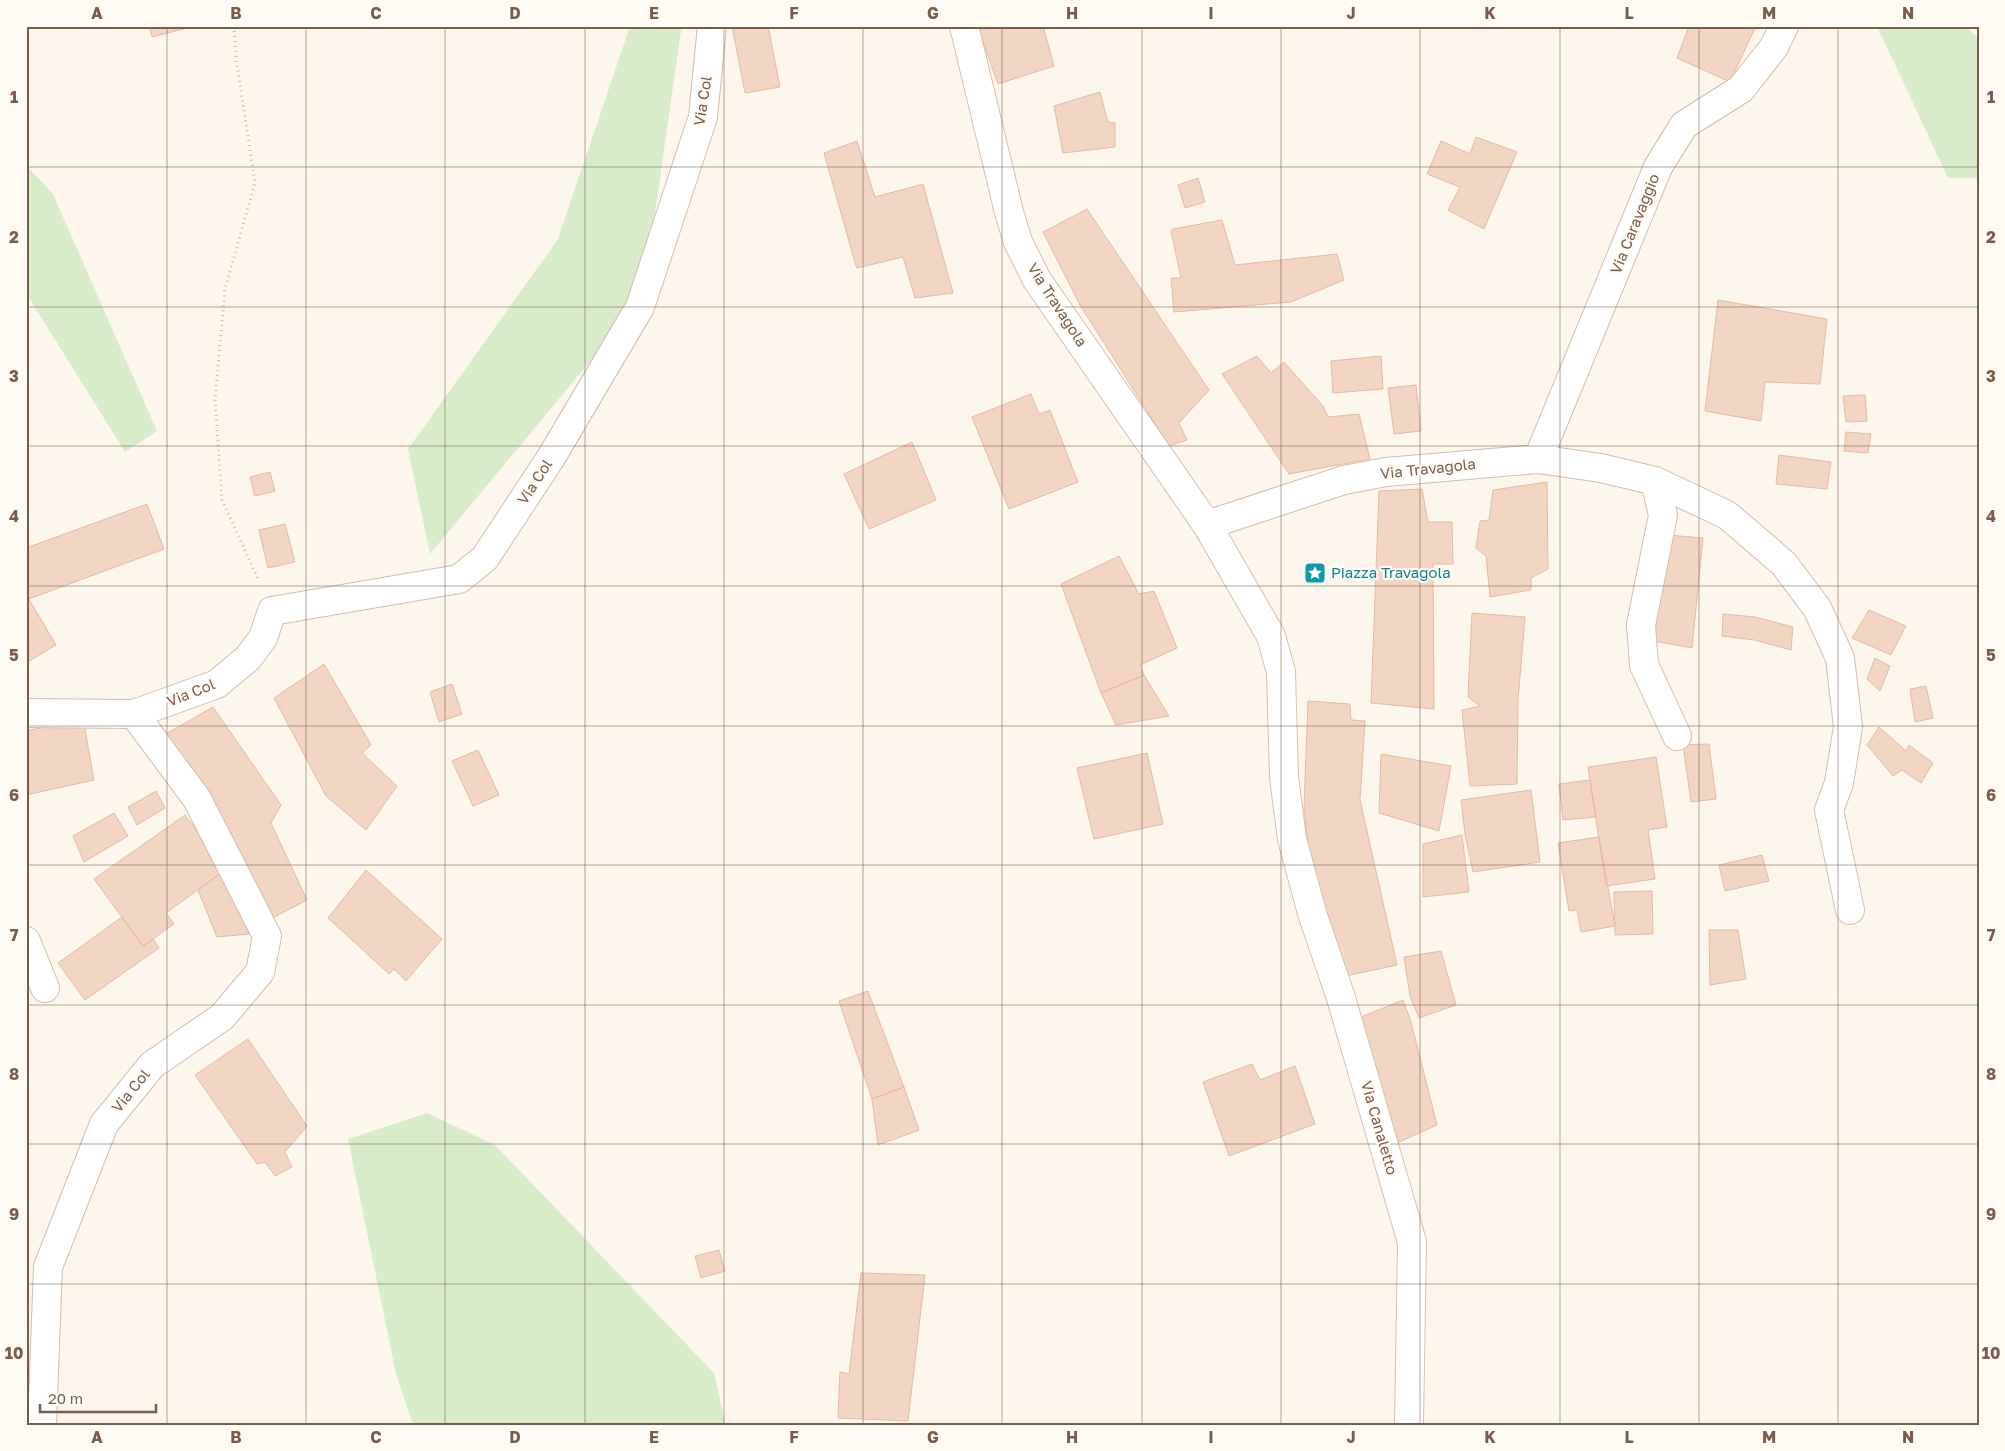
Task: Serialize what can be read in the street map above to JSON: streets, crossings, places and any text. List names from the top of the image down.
{
  "streets": {
    "street": [
      "Via Col",
      "Via Caravaggio",
      "Via Travagola",
      "Via Canaletto"
    ]
  },
  "crossings": [
    ["Via Caravaggio", "Via Travagola"],
    ["Via Travagola", "Via Canaletto"]
  ],
  "places": {
    "place": ["Piazza Travagola"]
  },
  "scale_bar": "20 m",
  "grid": {
    "columns": [
      "A",
      "B",
      "C",
      "D",
      "E",
      "F",
      "G",
      "H",
      "I",
      "J",
      "K",
      "L",
      "M",
      "N"
    ],
    "rows": [
      "1",
      "2",
      "3",
      "4",
      "5",
      "6",
      "7",
      "8",
      "9",
      "10"
    ]
  }
}
